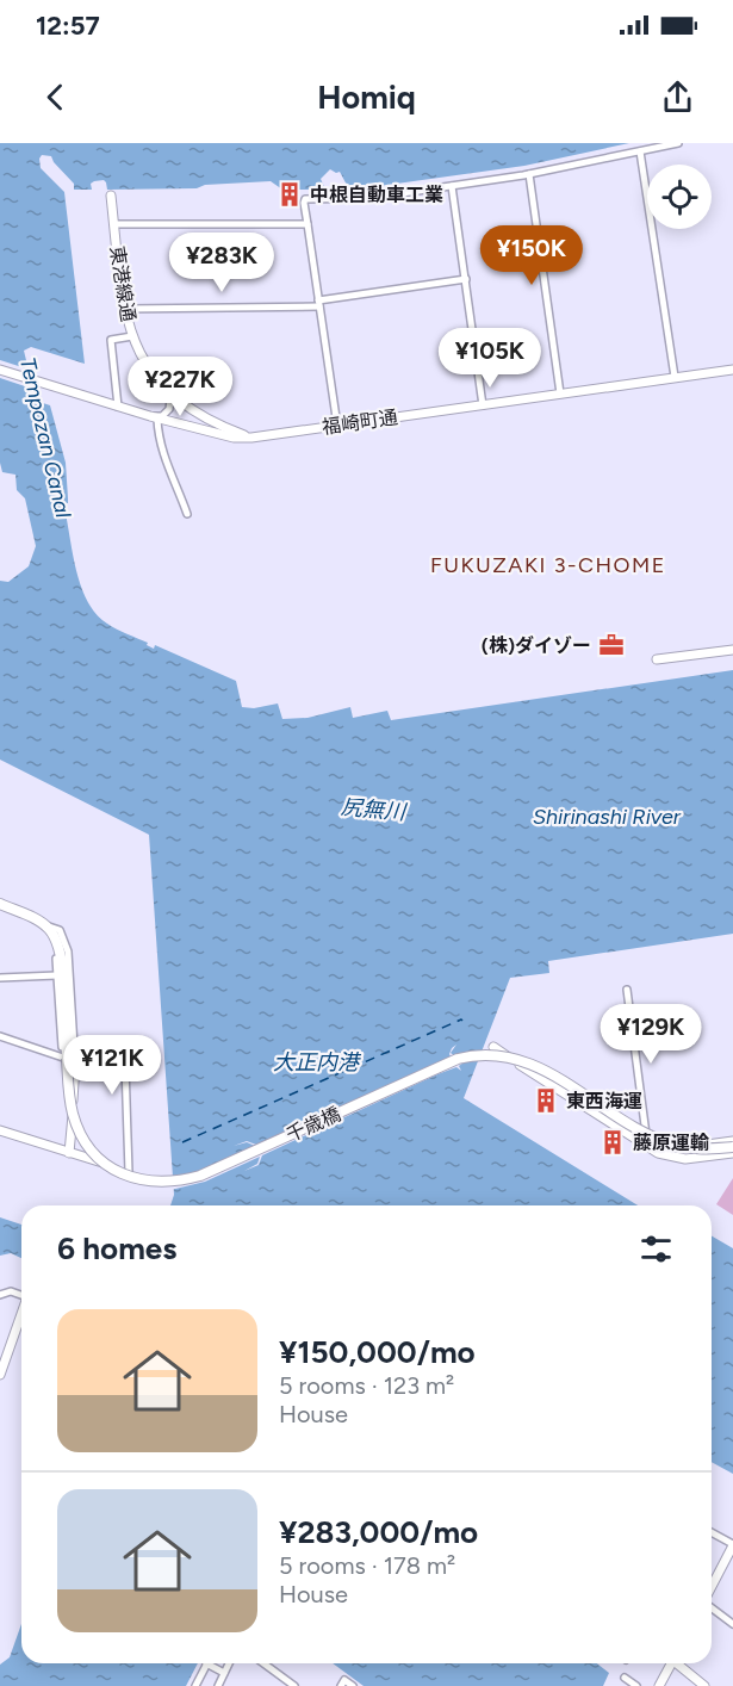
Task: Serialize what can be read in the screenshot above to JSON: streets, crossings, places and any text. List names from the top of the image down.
{
  "streets": {
    "main road": ["千歳橋"],
    "street": ["東港線通", "福崎町通"]
  },
  "crossings": [
    ["東港線通", "福崎町通"]
  ],
  "districts": ["FUKUZAKI 3-CHOME"],
  "water": [
    "Tempozan Canal",
    "尻無川",
    "Shirinashi River",
    "大正内港"
  ],
  "places": {
    "building": ["中根自動車工業", "東西海運", "藤原運輸"],
    "office": ["(株)ダイゾー"]
  },
  "page": {
    "status": "12:57",
    "header": "Homiq",
    "price": [
      "¥150K",
      "¥283K",
      "¥105K",
      "¥227K",
      "¥129K",
      "¥121K"
    ],
    "heading": "6 homes",
    "list": [
      {
        "name": "¥150,000/mo",
        "note": "5 rooms · 123 m² · House"
      },
      {
        "name": "¥283,000/mo",
        "note": "5 rooms · 178 m² · House"
      }
    ]
  }
}
